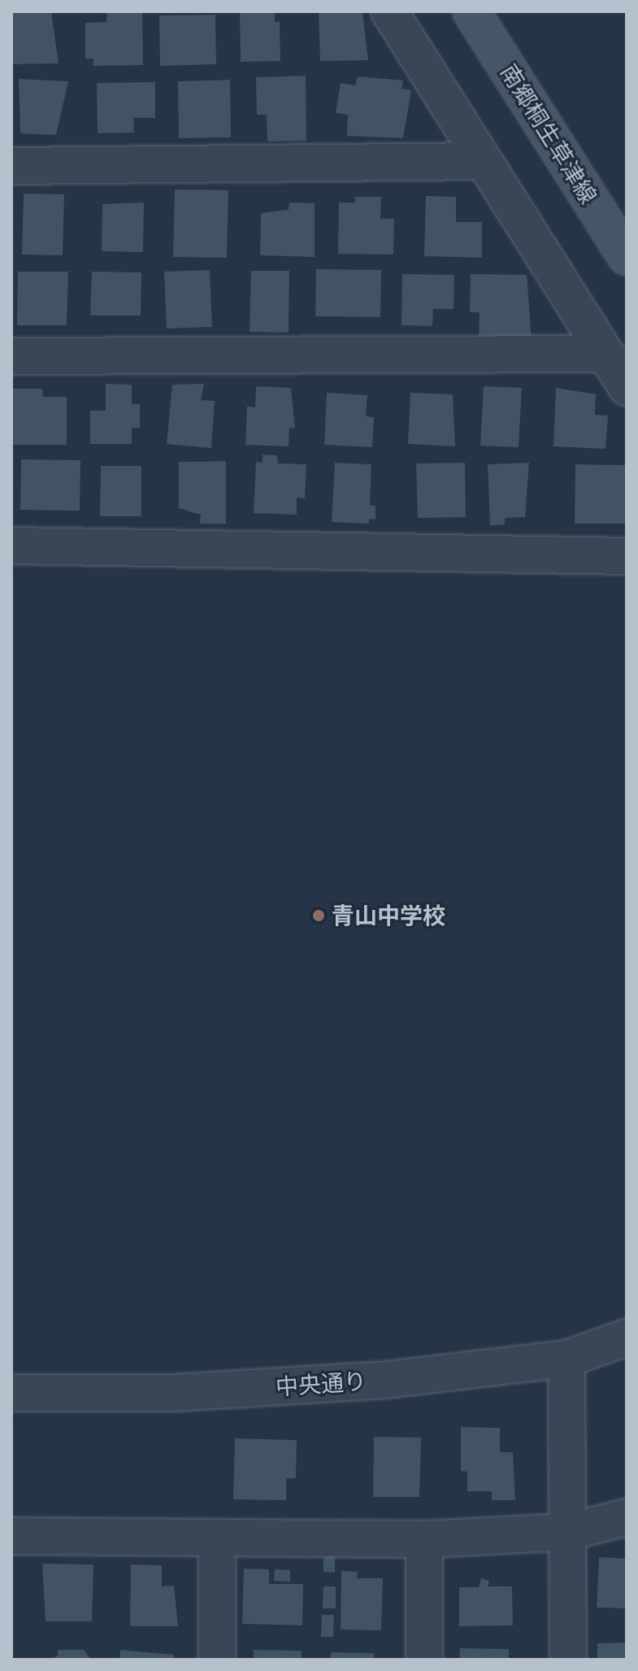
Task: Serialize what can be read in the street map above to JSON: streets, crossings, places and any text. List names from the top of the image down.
{
  "streets": {
    "main road": ["南郷桐生草津線"],
    "street": ["中央通り"]
  },
  "places": ["青山中学校"]
}
